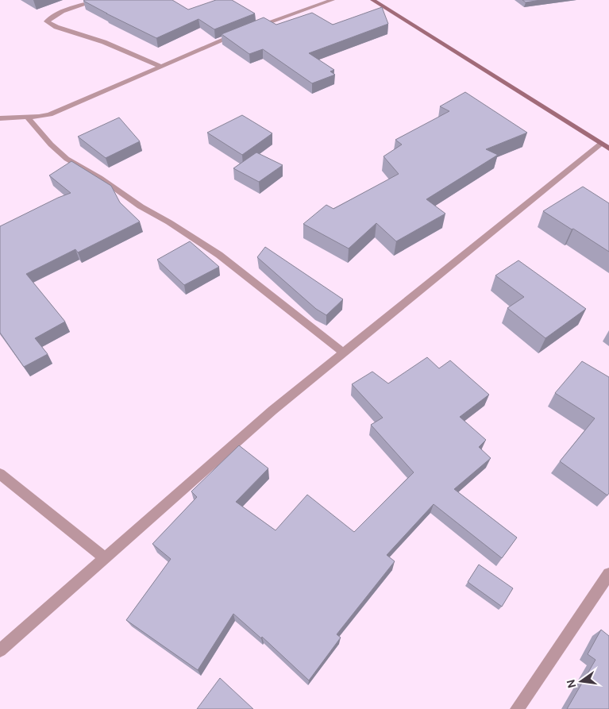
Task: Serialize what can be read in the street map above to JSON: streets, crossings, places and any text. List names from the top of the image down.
{
  "north": "left"
}
